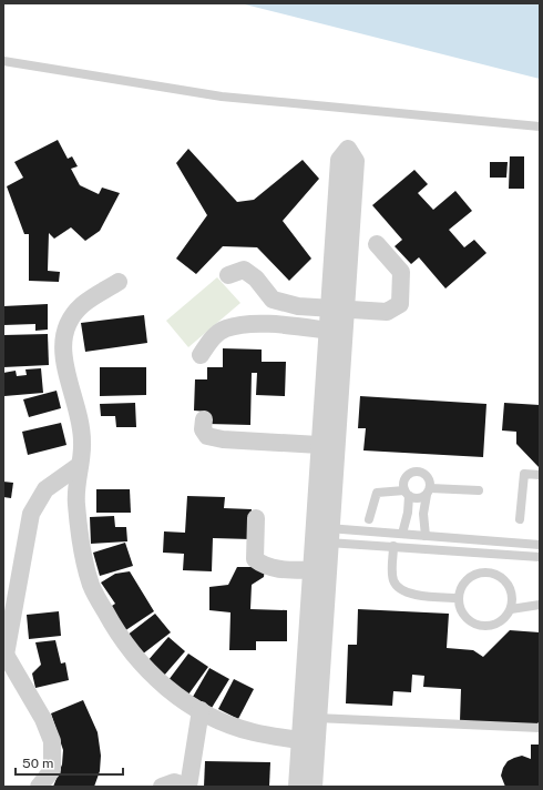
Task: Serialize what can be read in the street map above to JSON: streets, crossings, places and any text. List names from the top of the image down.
{
  "scale_bar": "50 m"
}
